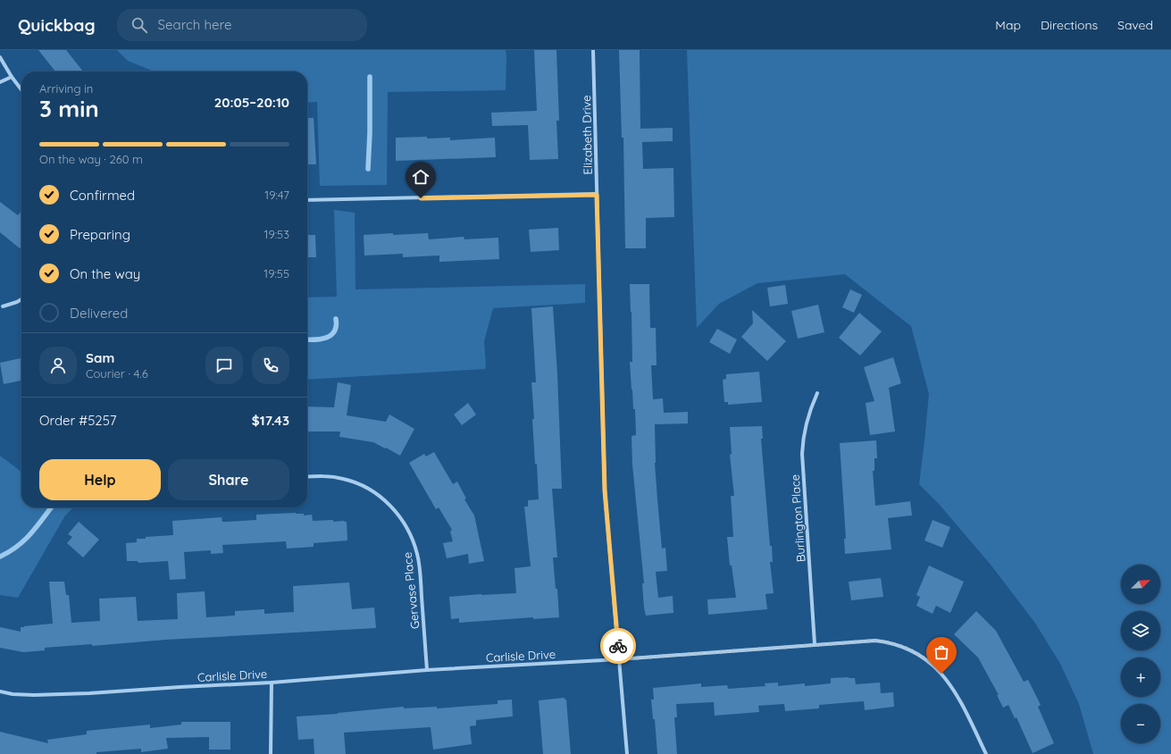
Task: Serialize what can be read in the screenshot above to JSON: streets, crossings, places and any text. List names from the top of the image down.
{
  "streets": {
    "street": [
      "Elizabeth Drive",
      "Burlington Place",
      "Gervase Place",
      "Carlisle Drive"
    ]
  },
  "crossings": [
    ["Elizabeth Drive", "Carlisle Drive"],
    ["Burlington Place", "Carlisle Drive"],
    ["Gervase Place", "Carlisle Drive"]
  ],
  "north": "top right",
  "page": {
    "header": "Quickbag",
    "search": "Search here",
    "nav": ["Map", "Directions", "Saved"],
    "heading": ["3 min", "Arriving in", "20:05–20:10"],
    "panel": [
      "Sam",
      "Courier · 4.6",
      "Order #5257",
      "$17.43"
    ],
    "bar": "On the way · 260 m",
    "list": [
      ["Confirmed", "19:47"],
      ["Preparing", "19:53"],
      ["On the way", "19:55"],
      "Delivered"
    ],
    "buttons": ["Help", "Share"],
    "map_buttons": ["+", "−"]
  }
}
